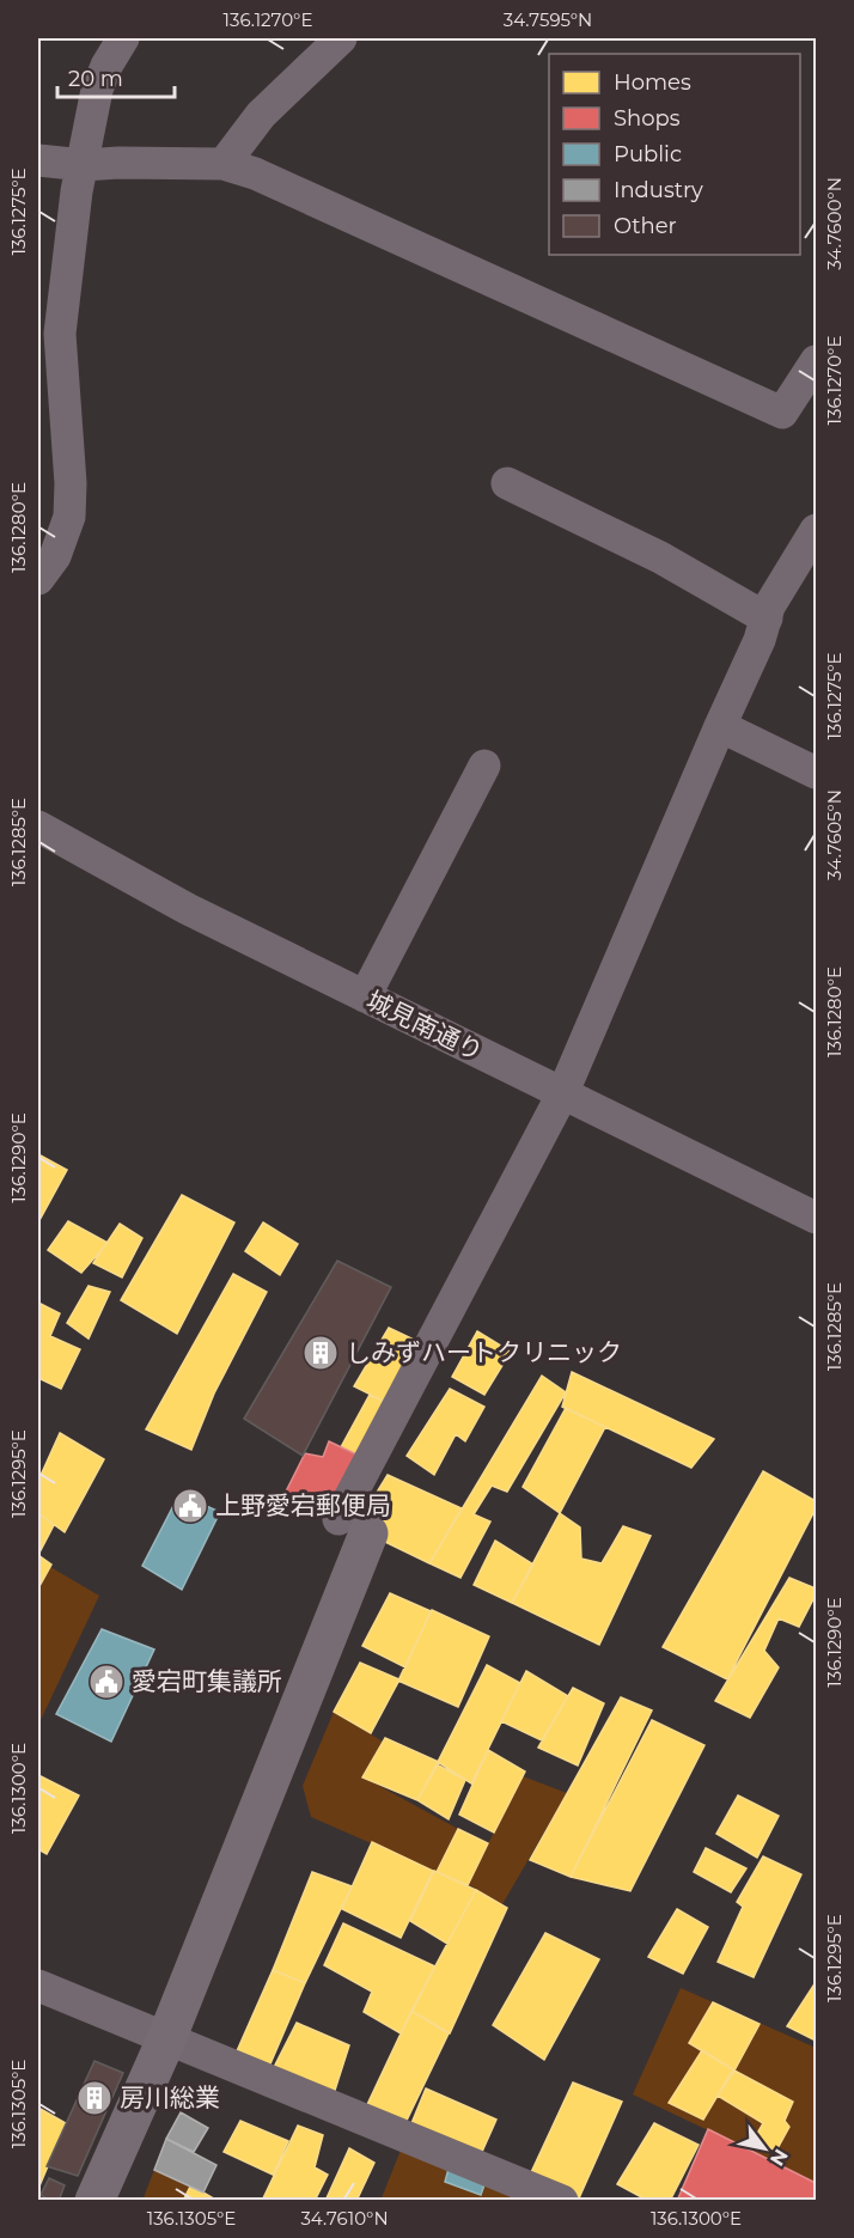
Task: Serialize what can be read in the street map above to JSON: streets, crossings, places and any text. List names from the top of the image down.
{
  "streets": {
    "street": ["城見南通り"]
  },
  "places": {
    "building": ["しみずハートクリニック", "房川総業"],
    "public building": ["上野愛宕郵便局", "愛宕町集議所"]
  },
  "legend": [
    "Homes",
    "Shops",
    "Public",
    "Industry",
    "Other"
  ],
  "scale_bar": "20 m",
  "north": "bottom right",
  "coordinates": [
    "136.1270°E",
    "34.7595°N",
    "136.1275°E",
    "34.7600°N",
    "136.1280°E",
    "34.7605°N",
    "136.1285°E",
    "136.1290°E",
    "136.1295°E",
    "136.1300°E",
    "136.1305°E",
    "34.7610°N"
  ]
}
